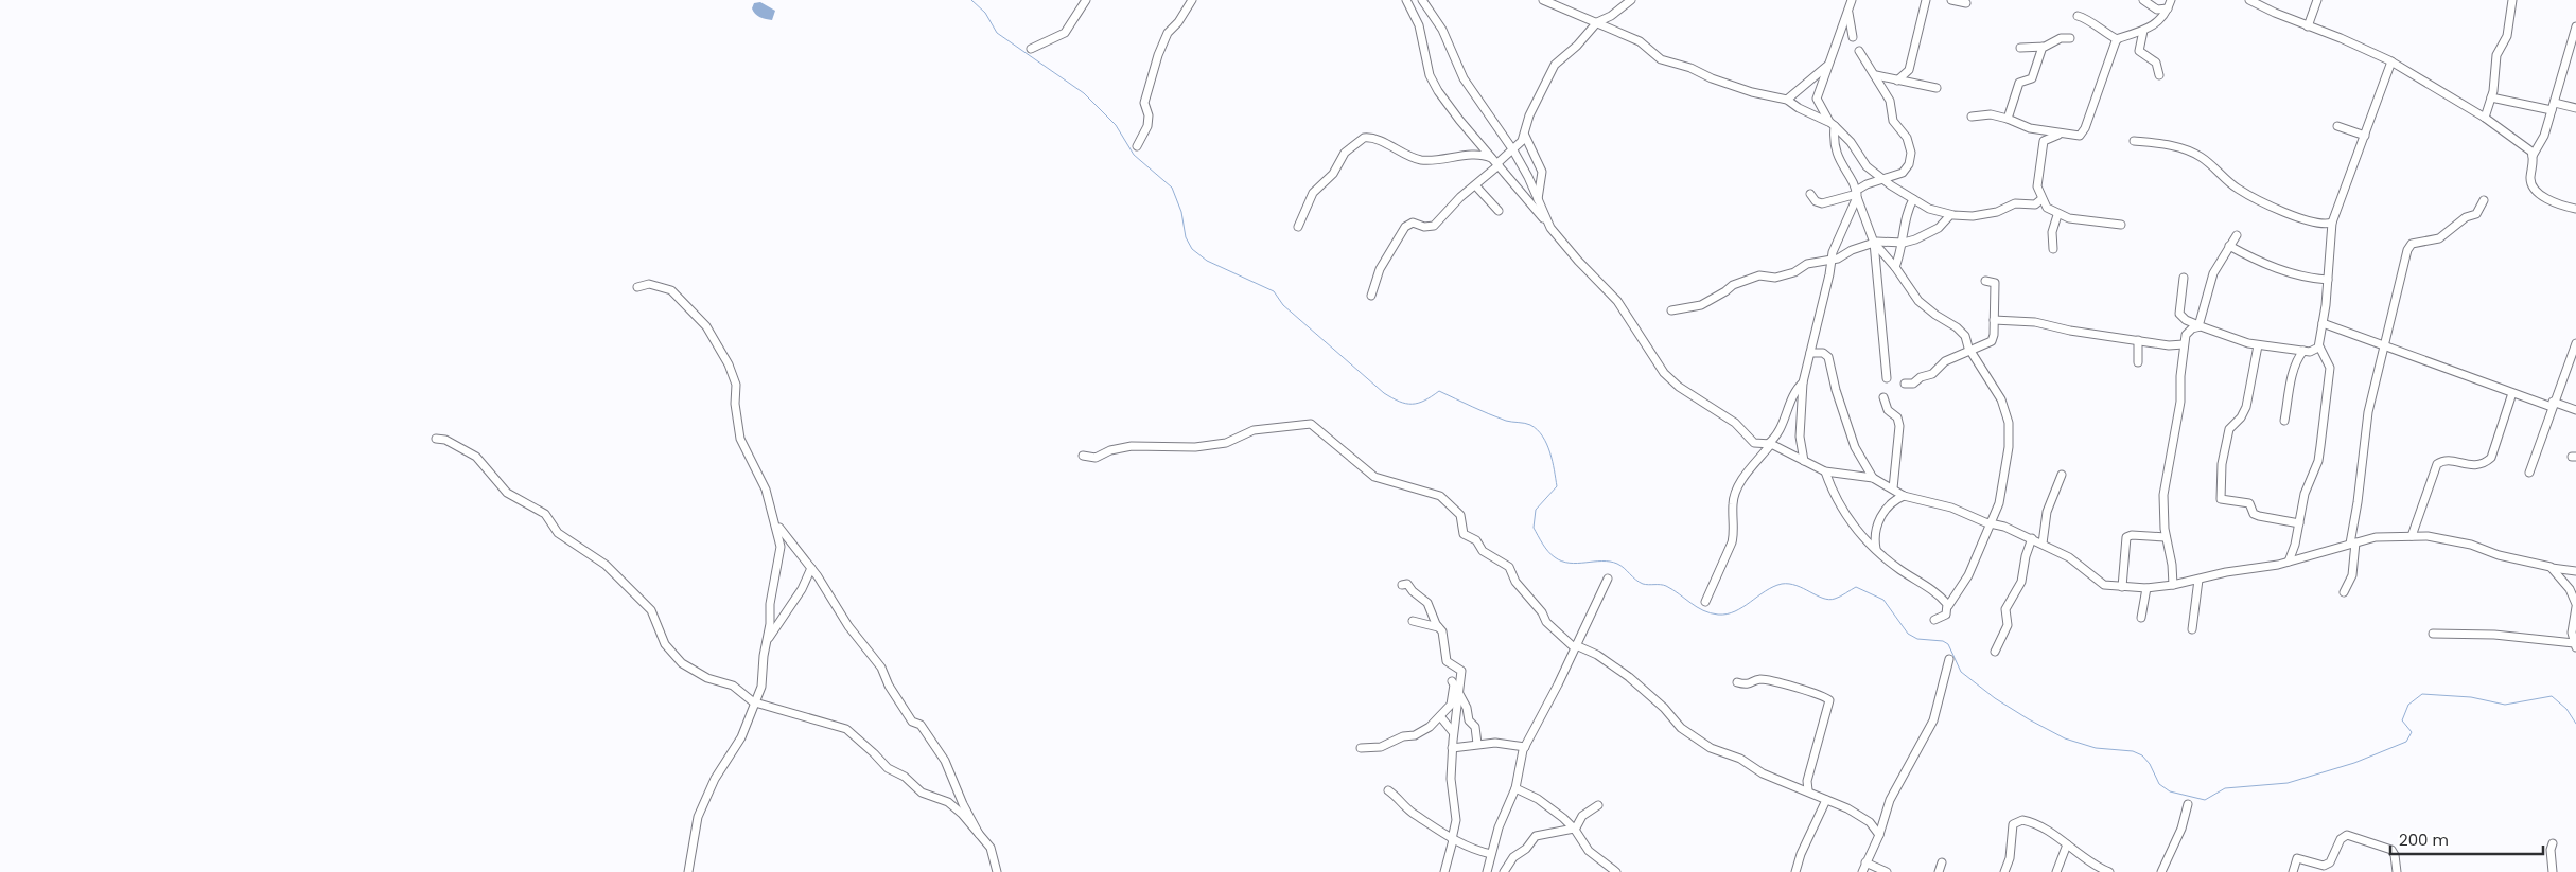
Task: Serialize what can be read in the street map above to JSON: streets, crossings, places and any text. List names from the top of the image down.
{
  "scale_bar": "200 m"
}
